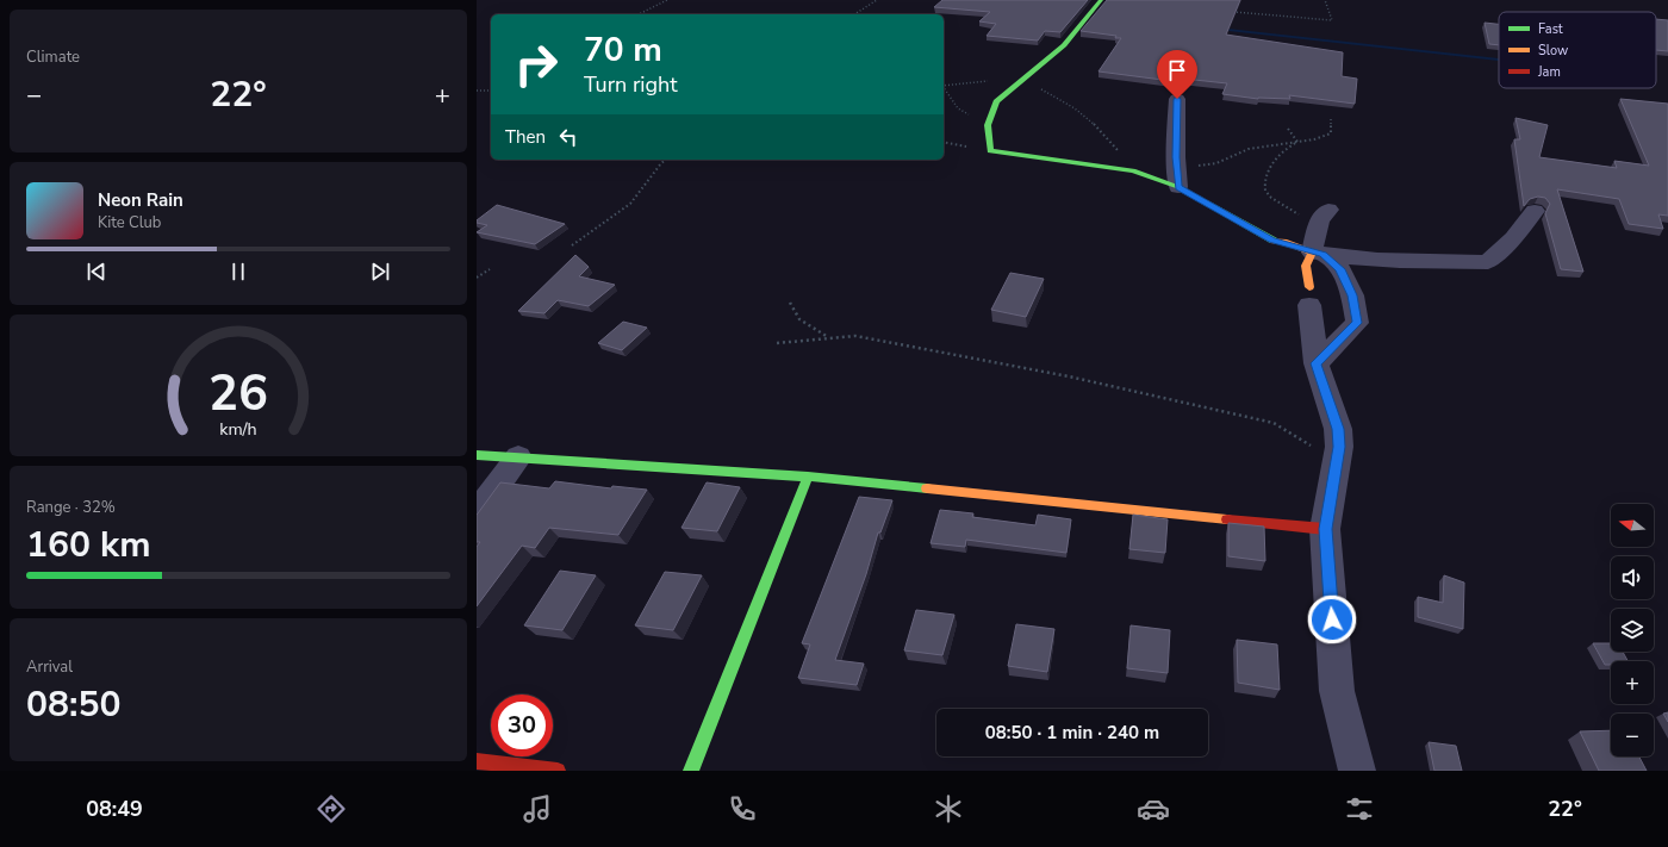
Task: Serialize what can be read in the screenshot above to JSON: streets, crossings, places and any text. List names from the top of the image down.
{
  "legend": ["Fast", "Slow", "Jam"],
  "north": "left",
  "page": {
    "tile": [
      "Climate",
      ["Range · 32%", "160 km"],
      ["Arrival", "08:50"]
    ],
    "turn": ["70 m", "Turn right"],
    "heat": ["−", "22°", "+"],
    "then": "Then",
    "song": ["Neon Rain", "Kite Club"],
    "map_buttons": ["+", "−"],
    "limit": "30",
    "trip": "08:50 · 1 min · 240 m",
    "tabs": ["08:49", "22°"],
    "gauge": ["26", "km/h"]
  }
}
